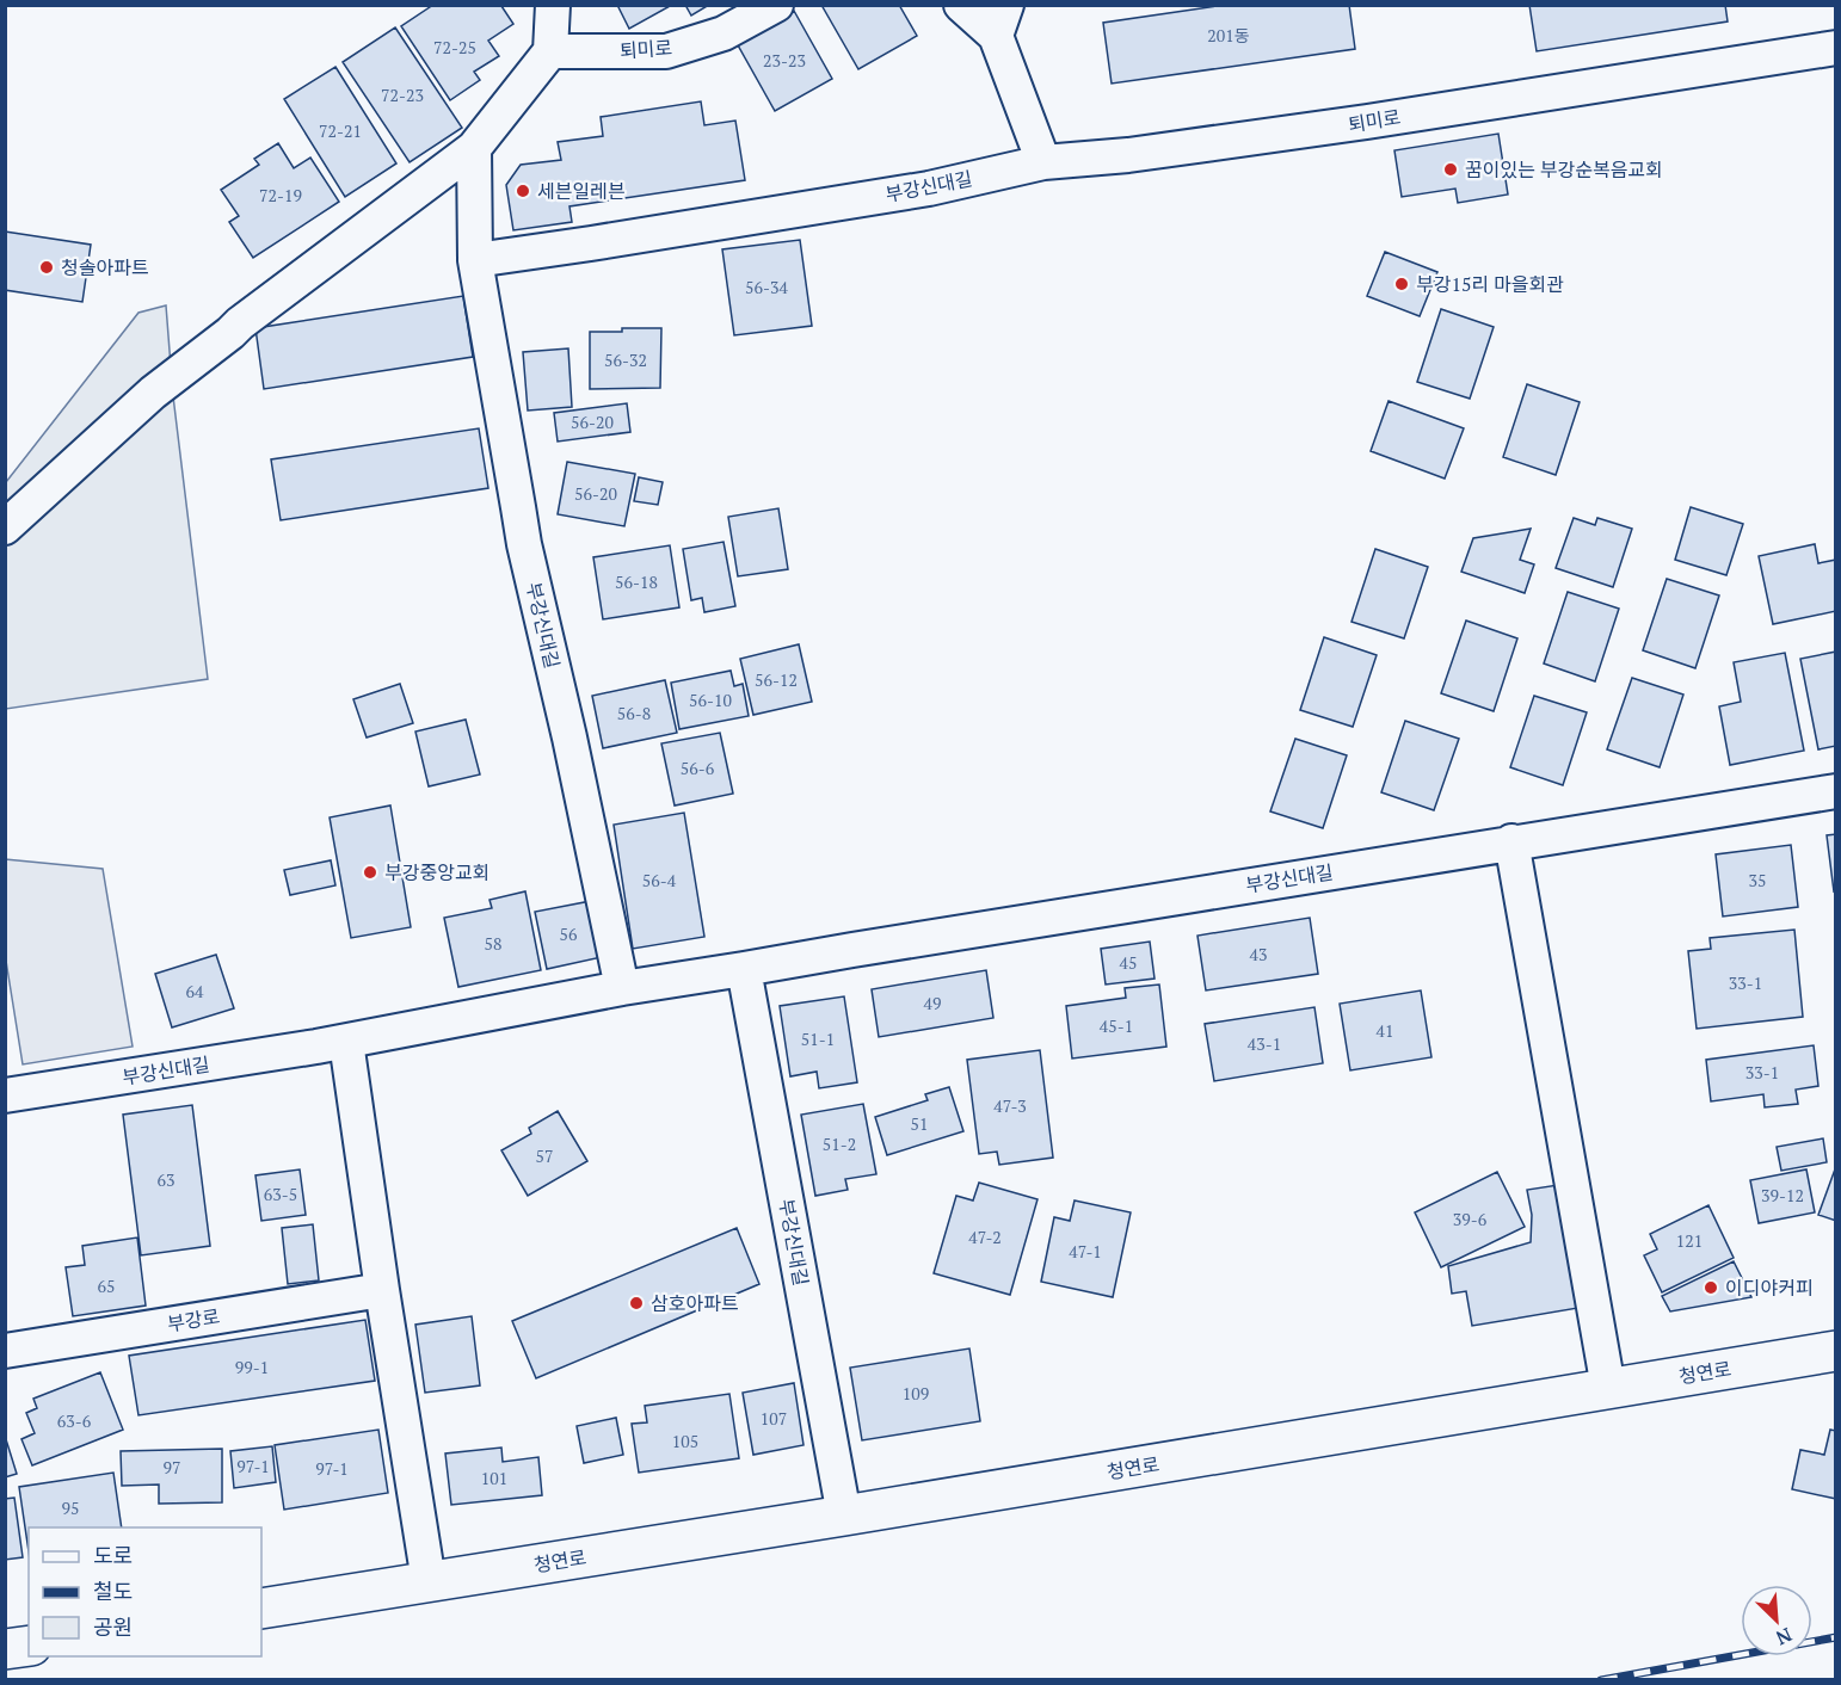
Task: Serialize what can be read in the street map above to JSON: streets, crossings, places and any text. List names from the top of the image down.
{
  "streets": {
    "main road": ["청연로"],
    "street": ["퇴미로", "부강신대길", "부강로"]
  },
  "crossings": [
    ["퇴미로", "부강신대길"],
    ["부강신대길", "청연로"]
  ],
  "places": [
    "꿈이있는 부강순복음교회",
    "세븐일레븐",
    "청솔아파트",
    "부강15리 마을회관",
    "부강중앙교회",
    "이디야커피",
    "삼호아파트"
  ],
  "house_numbers": [
    "201동",
    "72-25",
    "23-23",
    "72-23",
    "72-21",
    "72-19",
    "56-34",
    "56-32",
    "56-20",
    "56-20",
    "56-18",
    "56-12",
    "56-10",
    "56-8",
    "56-6",
    "56-4",
    "35",
    "56",
    "58",
    "43",
    "45",
    "33-1",
    "64",
    "49",
    "45-1",
    "41",
    "51-1",
    "43-1",
    "33-1",
    "47-3",
    "51",
    "51-2",
    "57",
    "63",
    "63-5",
    "39-12",
    "39-6",
    "47-2",
    "121",
    "47-1",
    "65",
    "99-1",
    "109",
    "107",
    "63-6",
    "105",
    "97-1",
    "97",
    "97-1",
    "101",
    "95"
  ],
  "legend": ["도로", "철도", "공원"],
  "north": "bottom right"
}
